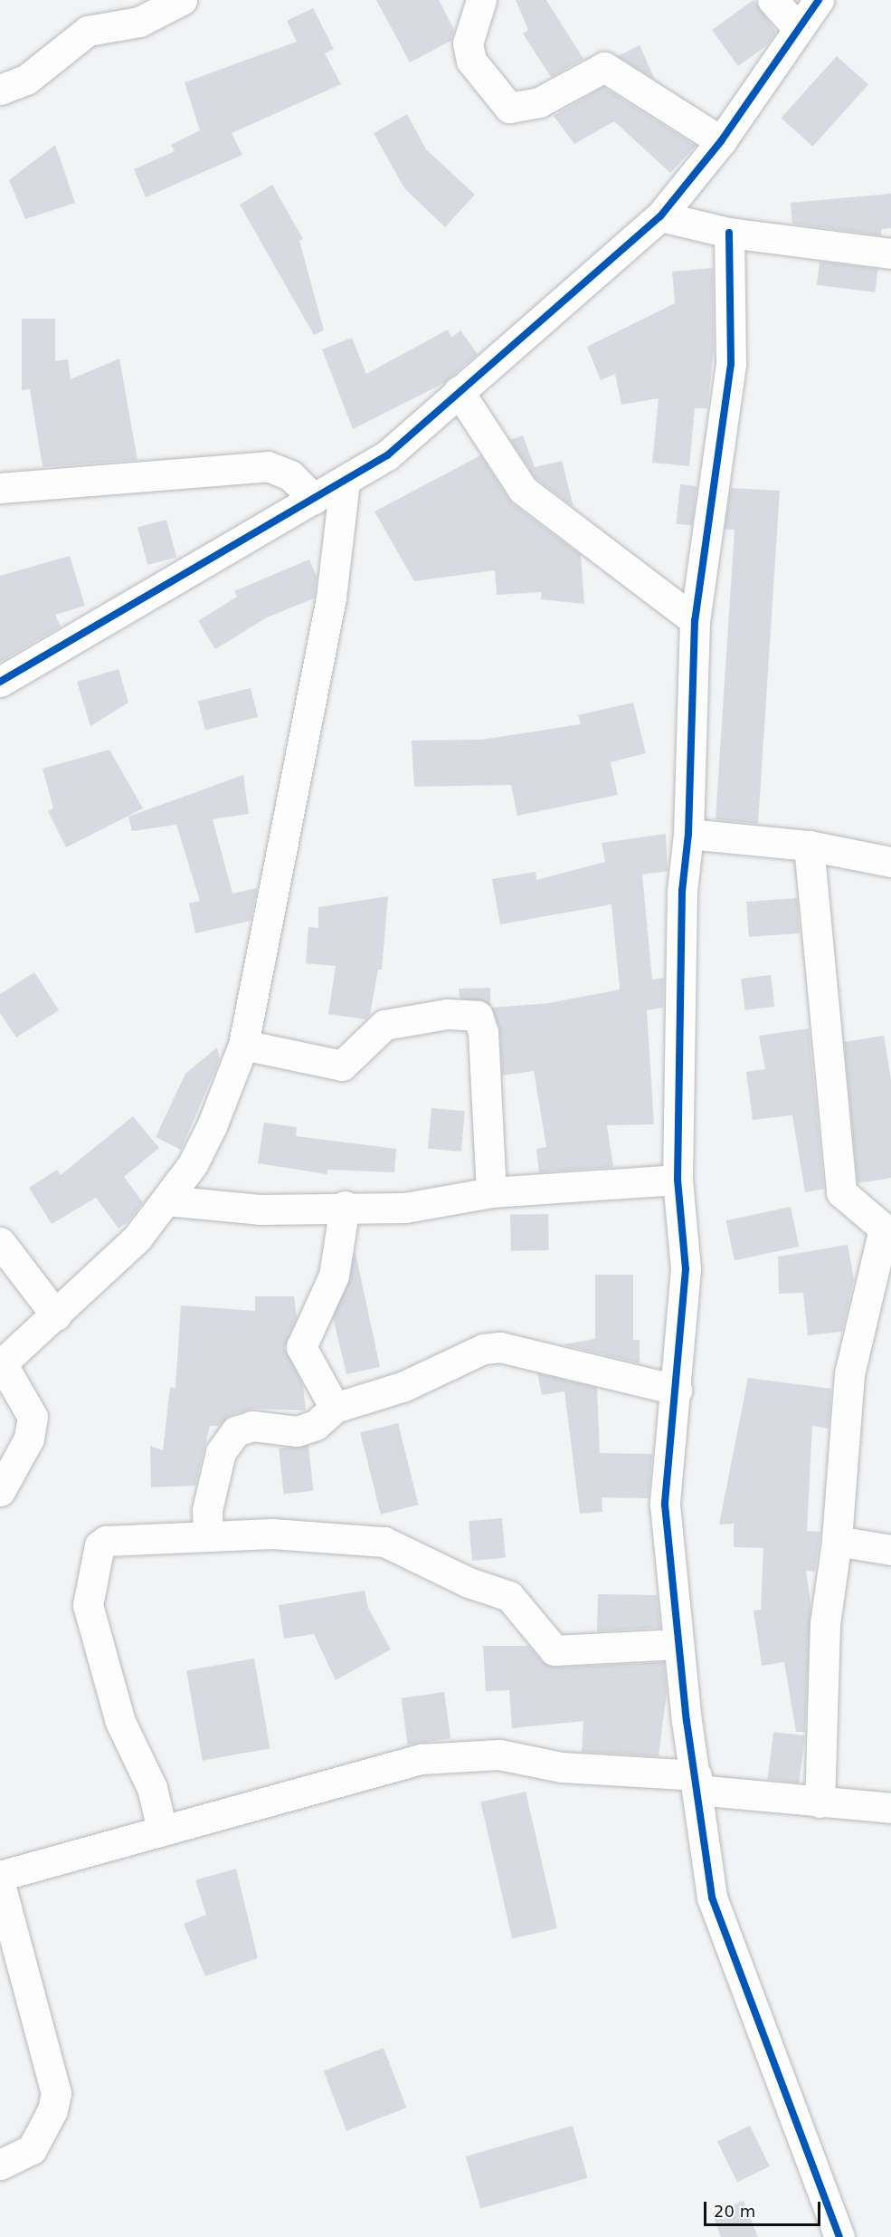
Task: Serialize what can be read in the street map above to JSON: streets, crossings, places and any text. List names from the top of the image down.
{
  "scale_bar": "20 m"
}
